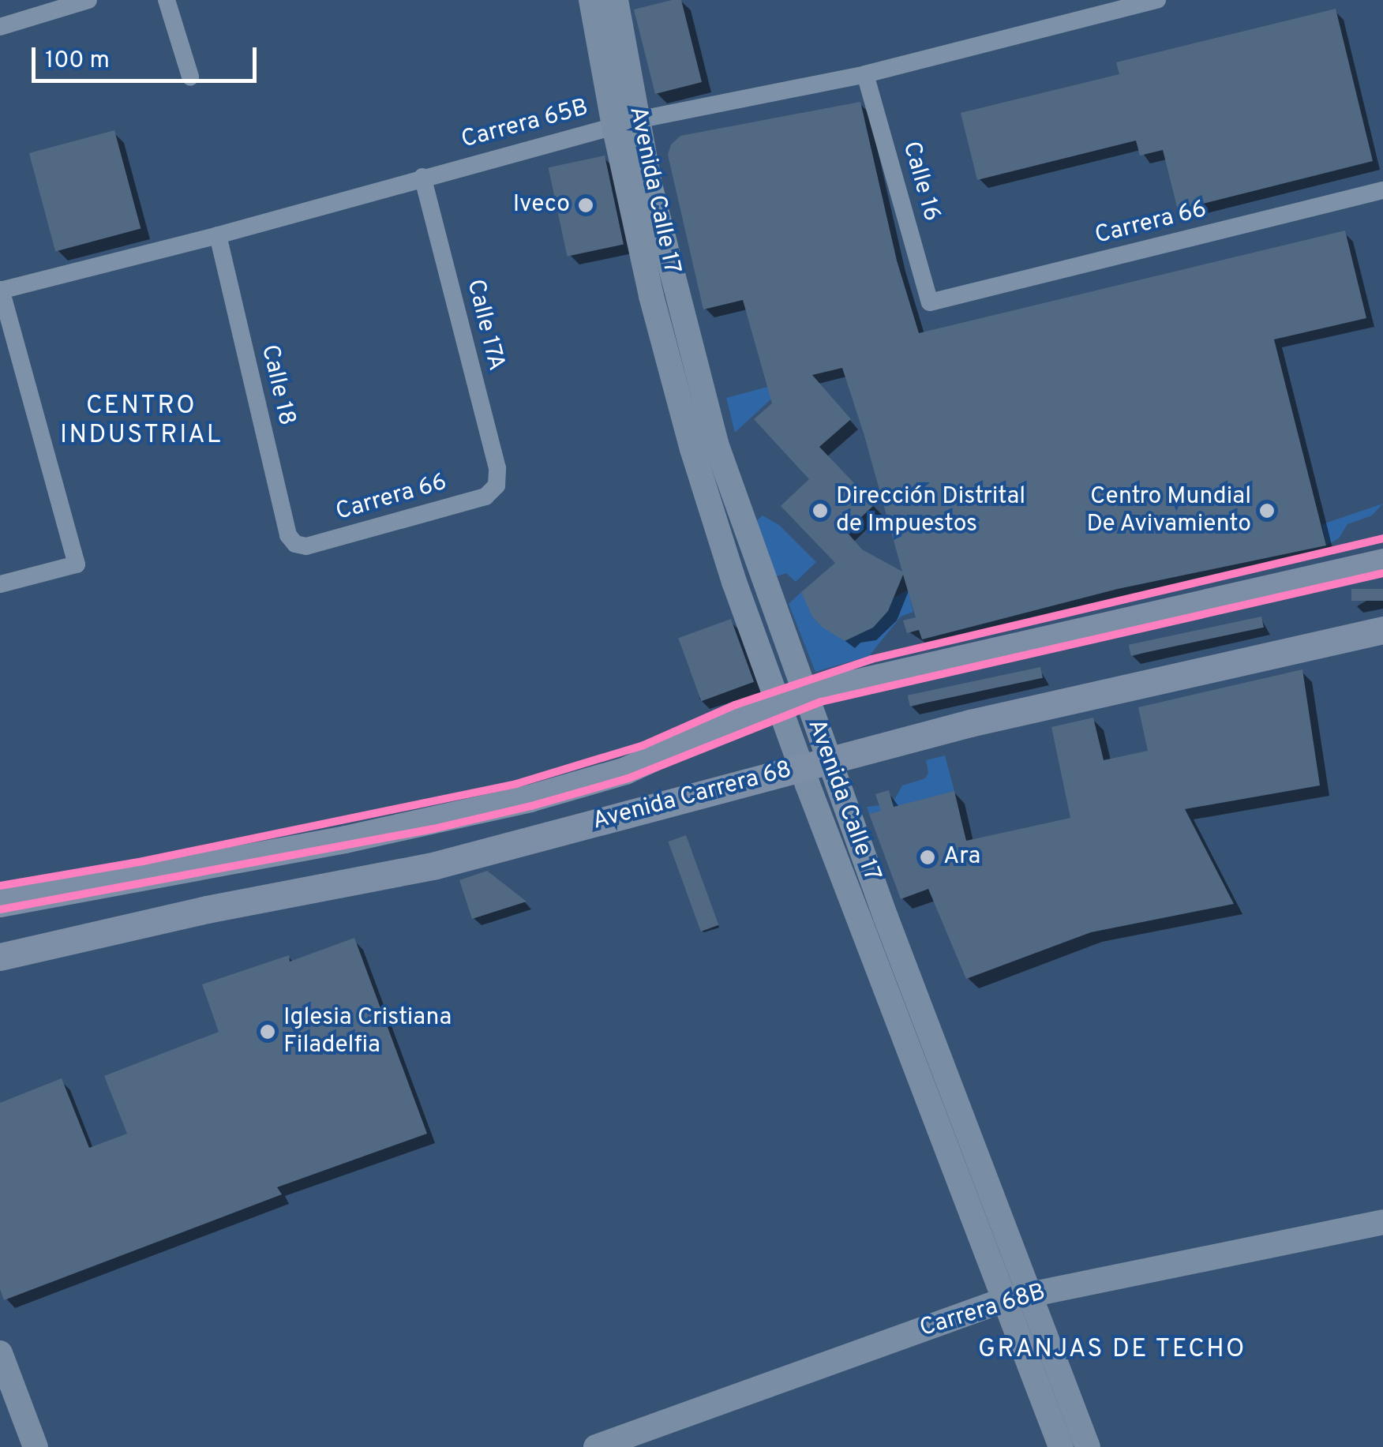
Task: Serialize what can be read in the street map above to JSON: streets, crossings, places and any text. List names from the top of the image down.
{
  "streets": {
    "main road": ["Avenida Carrera 68"],
    "street": [
      "Carrera 65B",
      "Calle 16",
      "Avenida Calle 17",
      "Carrera 66",
      "Calle 17A",
      "Calle 18",
      "Carrera 68B"
    ]
  },
  "crossings": [
    ["Carrera 65B", "Calle 16"],
    ["Carrera 65B", "Avenida Calle 17"],
    ["Carrera 65B", "Calle 17A"],
    ["Carrera 65B", "Calle 18"],
    ["Calle 16", "Carrera 66"],
    ["Avenida Calle 17", "Avenida Carrera 68"],
    ["Avenida Calle 17", "Carrera 68B"],
    ["Carrera 66", "Calle 17A"],
    ["Carrera 66", "Calle 18"]
  ],
  "districts": ["CENTRO INDUSTRIAL", "GRANJAS DE TECHO"],
  "places": [
    "Iveco",
    "Dirección Distrital de Impuestos",
    "Centro Mundial De Avivamiento",
    "Ara",
    "Iglesia Cristiana Filadelfia"
  ],
  "scale_bar": "100 m"
}
